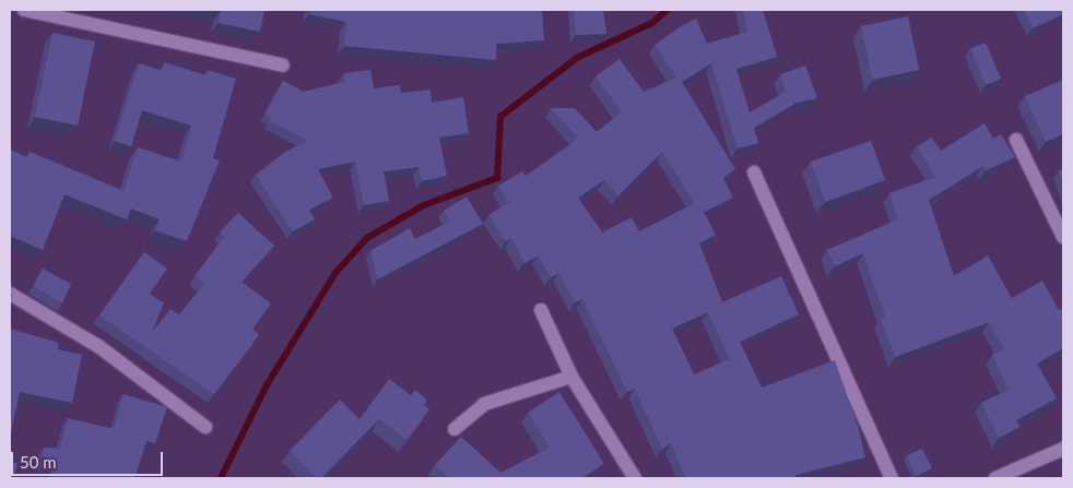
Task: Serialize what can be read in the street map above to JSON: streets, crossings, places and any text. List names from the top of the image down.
{
  "scale_bar": "50 m"
}
